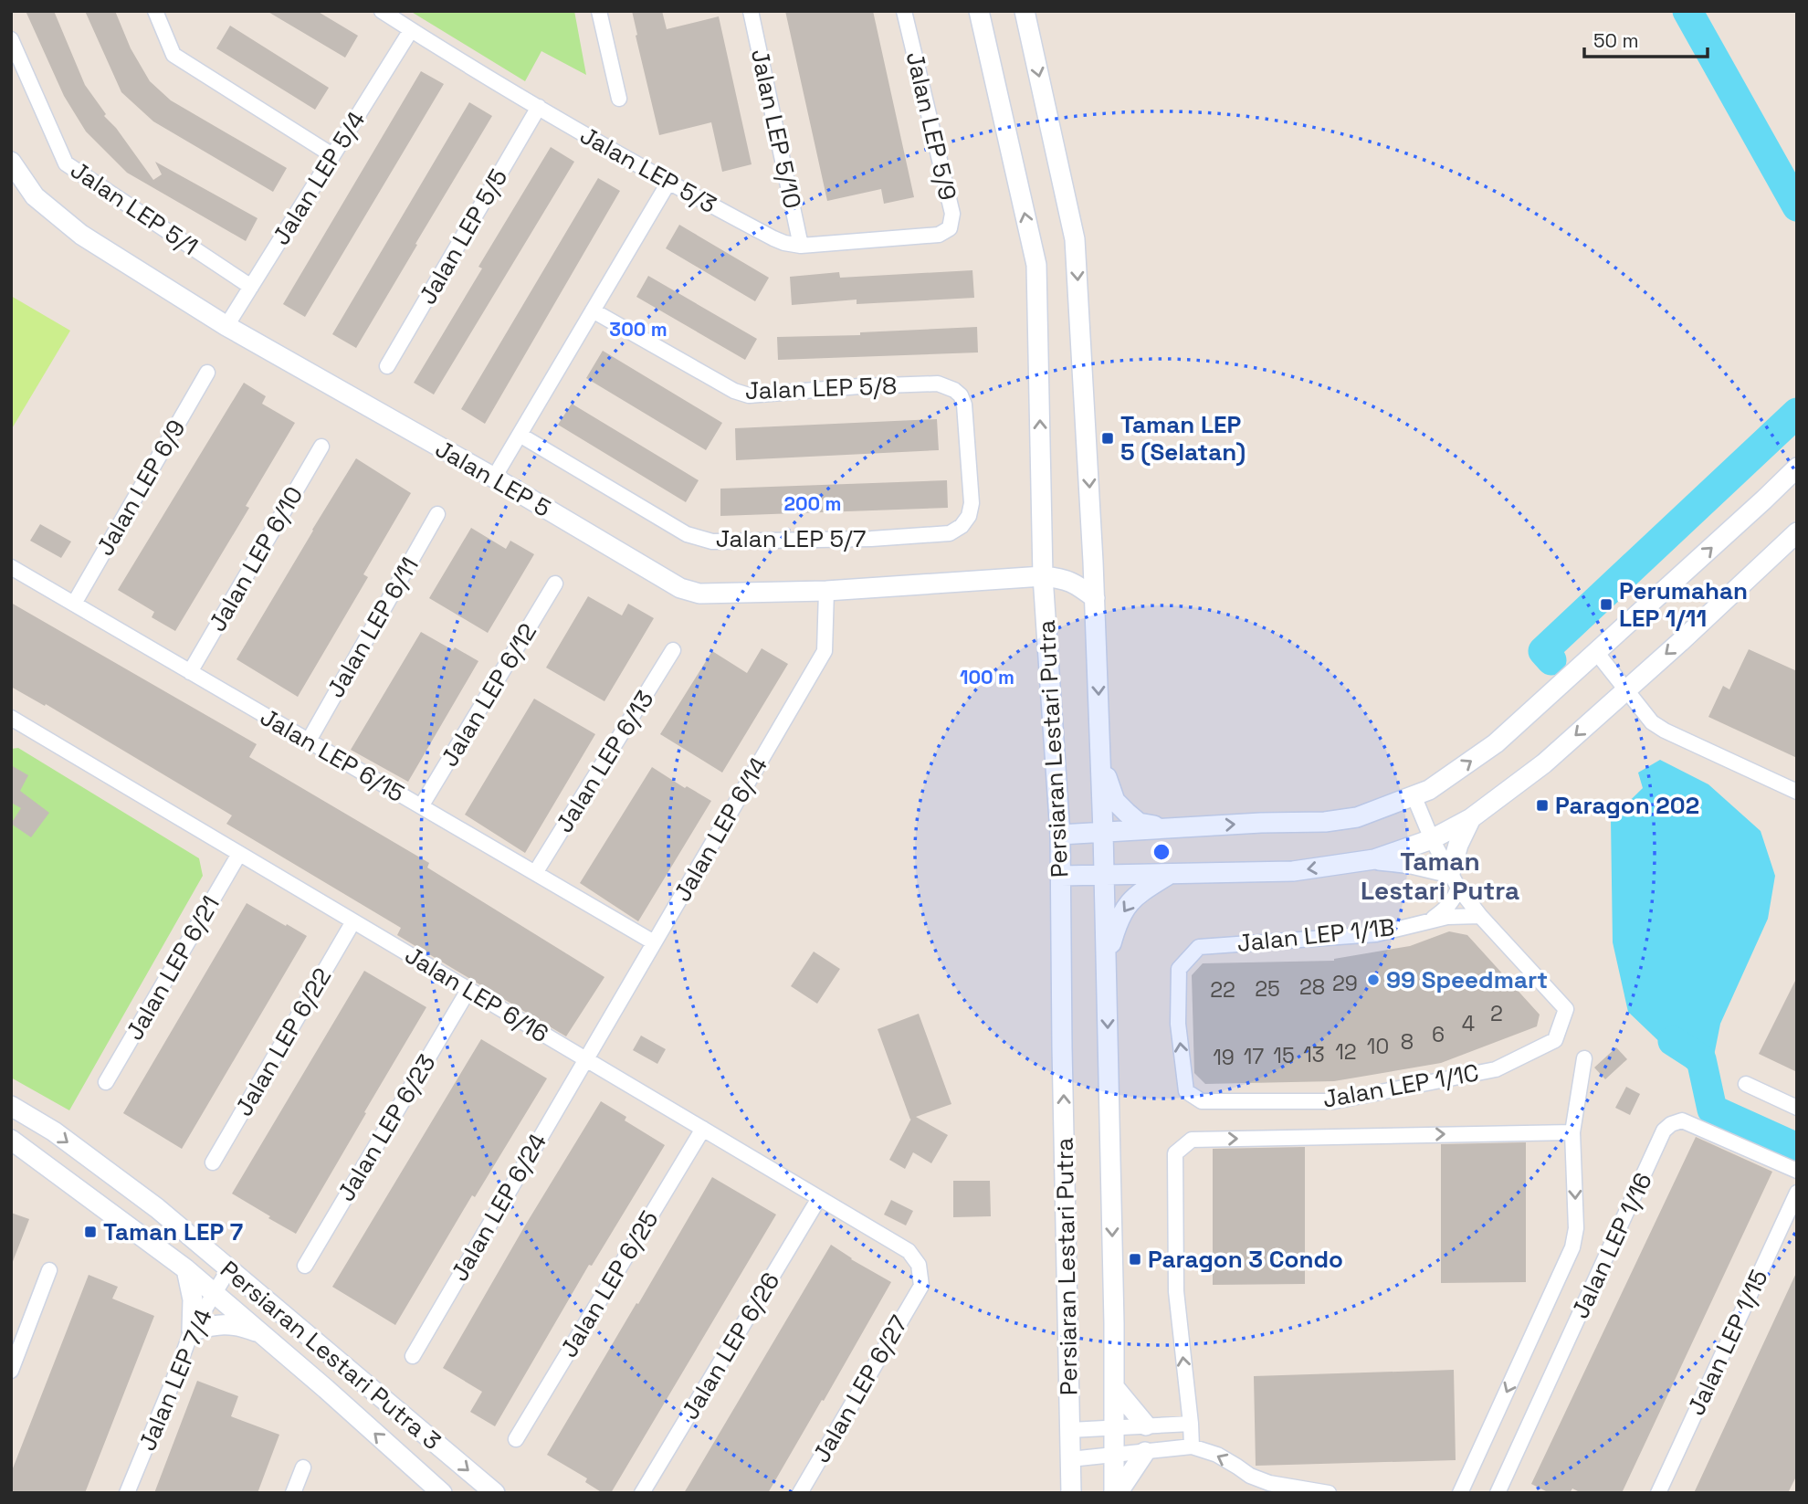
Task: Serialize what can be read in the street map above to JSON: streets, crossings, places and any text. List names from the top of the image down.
{
  "streets": {
    "street": [
      "Jalan LEP 5/9",
      "Jalan LEP 5/10",
      "Jalan LEP 5/3",
      "Jalan LEP 5/4",
      "Jalan LEP 5/1",
      "Jalan LEP 5/5",
      "Jalan LEP 5/8",
      "Jalan LEP 5",
      "Jalan LEP 6/9",
      "Jalan LEP 5/7",
      "Jalan LEP 6/10",
      "Jalan LEP 6/11",
      "Jalan LEP 6/12",
      "Persiaran Lestari Putra",
      "Jalan LEP 6/15",
      "Jalan LEP 6/13",
      "Jalan LEP 6/14",
      "Jalan LEP 1/1B",
      "Jalan LEP 6/21",
      "Jalan LEP 6/16",
      "Jalan LEP 6/22",
      "Jalan LEP 1/1C",
      "Jalan LEP 6/23",
      "Jalan LEP 6/24",
      "Jalan LEP 1/16",
      "Jalan LEP 6/25",
      "Jalan LEP 1/15",
      "Jalan LEP 6/26",
      "Persiaran Lestari Putra 3",
      "Jalan LEP 7/4",
      "Jalan LEP 6/27"
    ]
  },
  "crossings": [
    ["Jalan LEP 5/9", "Jalan LEP 5/3"],
    ["Jalan LEP 5/10", "Jalan LEP 5/3"],
    ["Jalan LEP 5/3", "Jalan LEP 5/4"],
    ["Jalan LEP 5/3", "Jalan LEP 5/5"],
    ["Jalan LEP 5/4", "Jalan LEP 5/1"],
    ["Jalan LEP 5/4", "Jalan LEP 5"],
    ["Jalan LEP 5/8", "Jalan LEP 5/7"],
    ["Jalan LEP 5", "Persiaran Lestari Putra"],
    ["Jalan LEP 5", "Jalan LEP 6/14"],
    ["Jalan LEP 6/9", "Jalan LEP 6/15"],
    ["Jalan LEP 6/10", "Jalan LEP 6/15"],
    ["Jalan LEP 6/11", "Jalan LEP 6/15"],
    ["Jalan LEP 6/12", "Jalan LEP 6/15"],
    ["Jalan LEP 6/15", "Jalan LEP 6/13"],
    ["Jalan LEP 6/15", "Jalan LEP 6/14"],
    ["Jalan LEP 6/14", "Jalan LEP 6/16"],
    ["Jalan LEP 6/14", "Jalan LEP 6/24"],
    ["Jalan LEP 1/1B", "Jalan LEP 1/1C"],
    ["Jalan LEP 6/21", "Jalan LEP 6/16"],
    ["Jalan LEP 6/16", "Jalan LEP 6/22"],
    ["Jalan LEP 6/16", "Jalan LEP 6/23"],
    ["Jalan LEP 6/16", "Jalan LEP 6/24"],
    ["Jalan LEP 6/16", "Jalan LEP 6/25"],
    ["Jalan LEP 6/16", "Jalan LEP 6/26"],
    ["Jalan LEP 6/16", "Jalan LEP 6/27"],
    ["Persiaran Lestari Putra 3", "Jalan LEP 7/4"]
  ],
  "districts": ["Taman Lestari Putra"],
  "places": {
    "transit": [
      "Taman LEP 5 (Selatan)",
      "Perumahan LEP 1/11",
      "Paragon 202",
      "Taman LEP 7",
      "Paragon 3 Condo"
    ],
    "other": ["99 Speedmart"]
  },
  "house_numbers": [
    "29",
    "28",
    "25",
    "22",
    "2",
    "4",
    "6",
    "8",
    "10",
    "12",
    "13",
    "15",
    "17",
    "19"
  ],
  "scale_bar": "50 m",
  "rings": ["300 m", "200 m", "100 m"]
}
